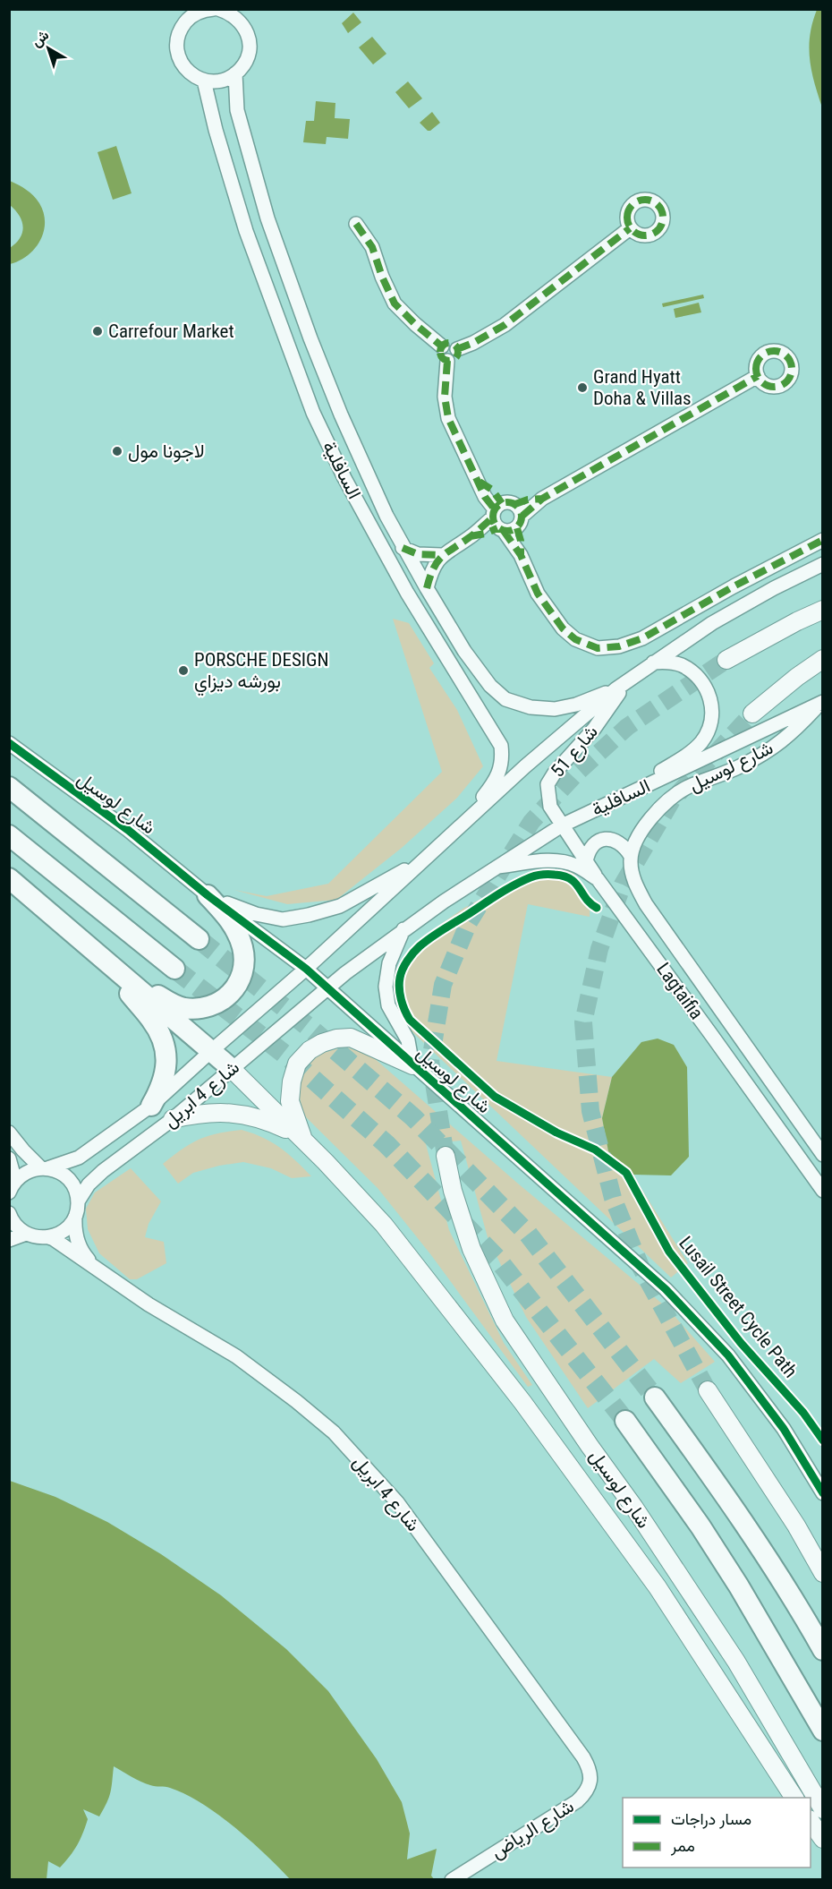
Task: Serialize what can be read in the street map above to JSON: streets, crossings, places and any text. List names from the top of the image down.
{
  "streets": {
    "main road": ["شارع لوسيل"],
    "street": [
      "السافلية",
      "شارع 51",
      "Lagtaifia",
      "شارع 4 ابريل",
      "شارع الرياض"
    ],
    "cycle path": ["Lusail Street Cycle Path"]
  },
  "crossings": [
    ["السافلية", "شارع 51"],
    ["السافلية", "شارع لوسيل"],
    ["السافلية", "Lagtaifia"],
    ["السافلية", "شارع 4 ابريل"],
    ["شارع 51", "Lagtaifia"],
    ["شارع لوسيل", "شارع 4 ابريل"],
    ["شارع 4 ابريل", "شارع الرياض"]
  ],
  "places": [
    "Carrefour Market",
    "Grand Hyatt Doha & Villas",
    "لاجونا مول",
    "PORSCHE DESIGN بورشه ديزاي"
  ],
  "legend": ["مسار دراجات", "ممر"],
  "north": "top left"
}
